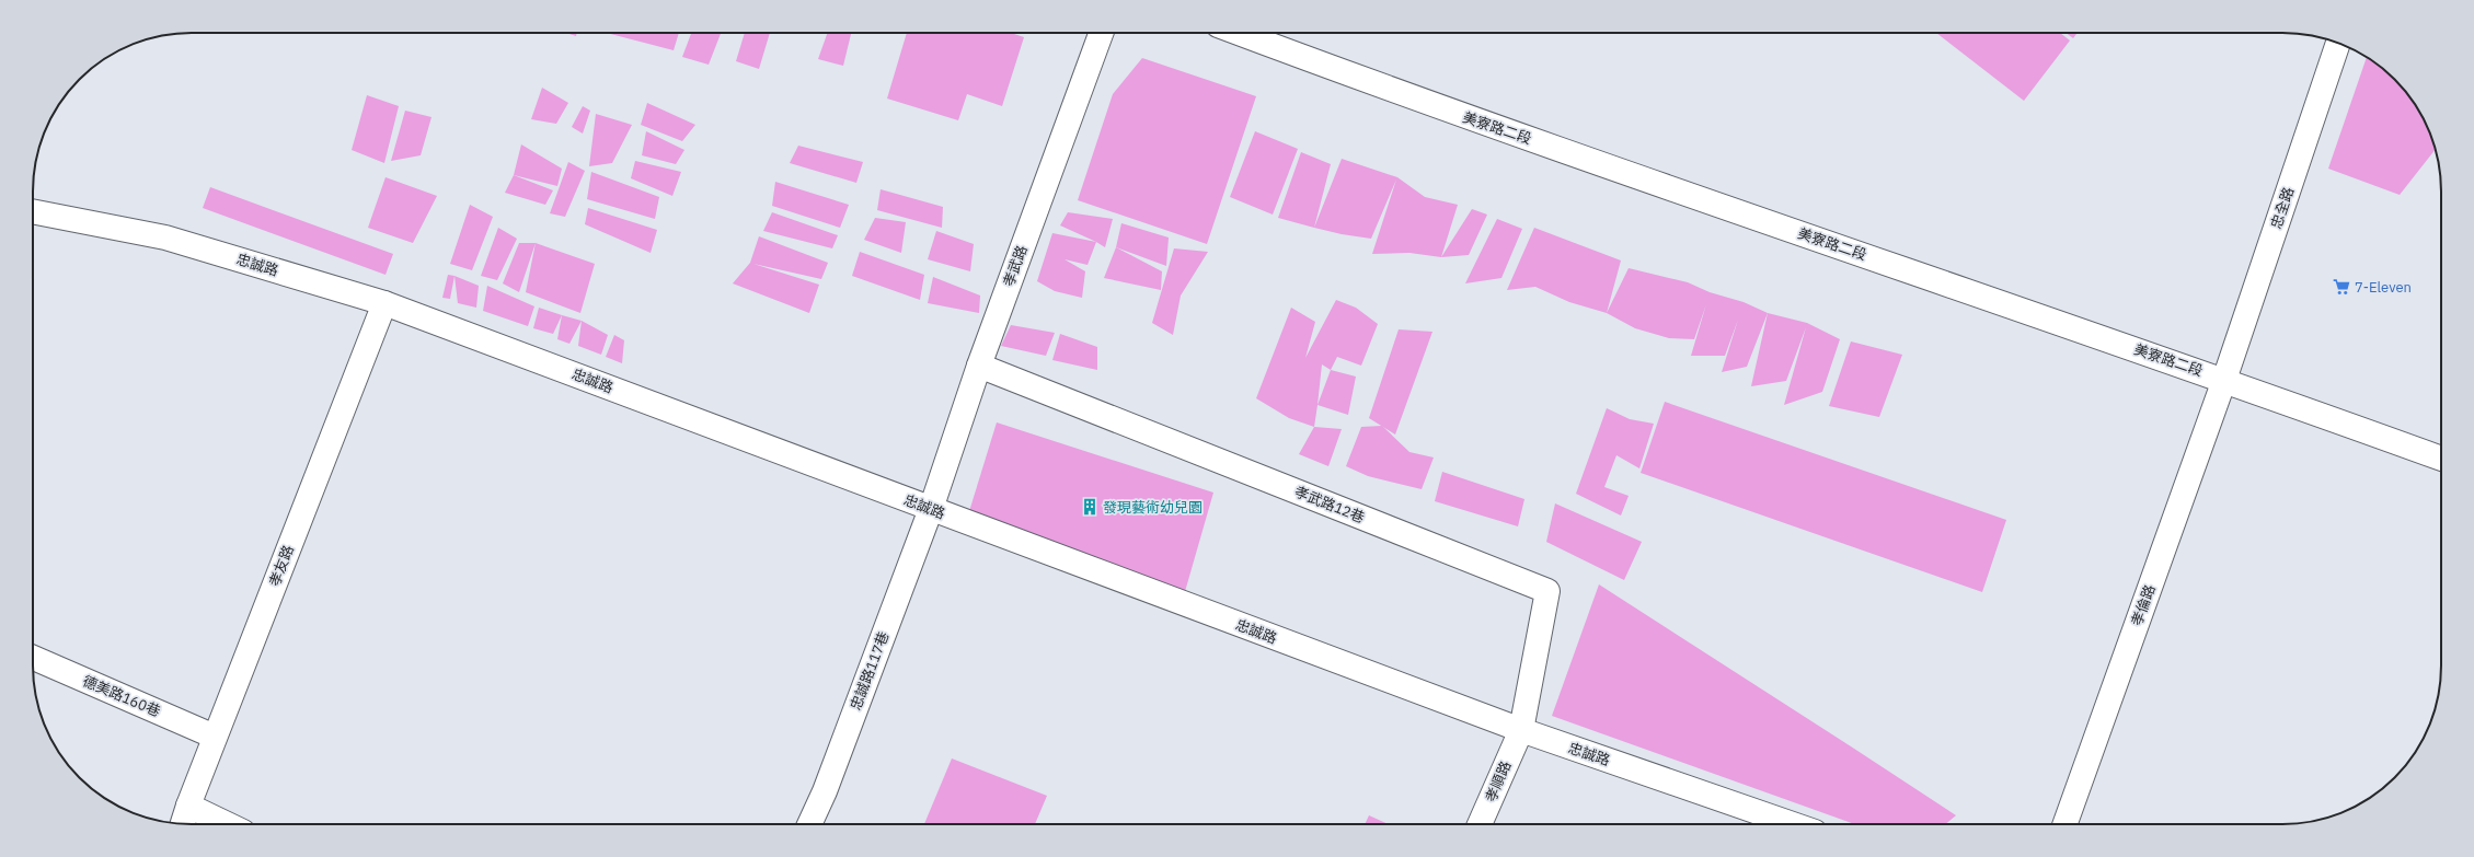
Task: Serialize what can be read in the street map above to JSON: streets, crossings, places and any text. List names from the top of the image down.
{
  "streets": {
    "street": [
      "美寮路二段",
      "忠全路",
      "忠誠路",
      "孝武路",
      "孝武路12巷",
      "孝友路",
      "孝倫路",
      "忠誠路117巷",
      "德美路160巷",
      "孝順路"
    ]
  },
  "crossings": [
    ["美寮路二段", "忠全路"],
    ["美寮路二段", "孝倫路"],
    ["忠全路", "孝倫路"],
    ["忠誠路", "孝武路"],
    ["忠誠路", "孝武路12巷"],
    ["忠誠路", "孝友路"],
    ["忠誠路", "忠誠路117巷"],
    ["忠誠路", "孝順路"],
    ["孝武路", "孝武路12巷"],
    ["孝武路", "忠誠路117巷"],
    ["孝武路12巷", "孝順路"],
    ["孝友路", "德美路160巷"]
  ],
  "places": {
    "supermarket": ["7-Eleven"],
    "building": ["發現藝術幼兒園"]
  }
}
